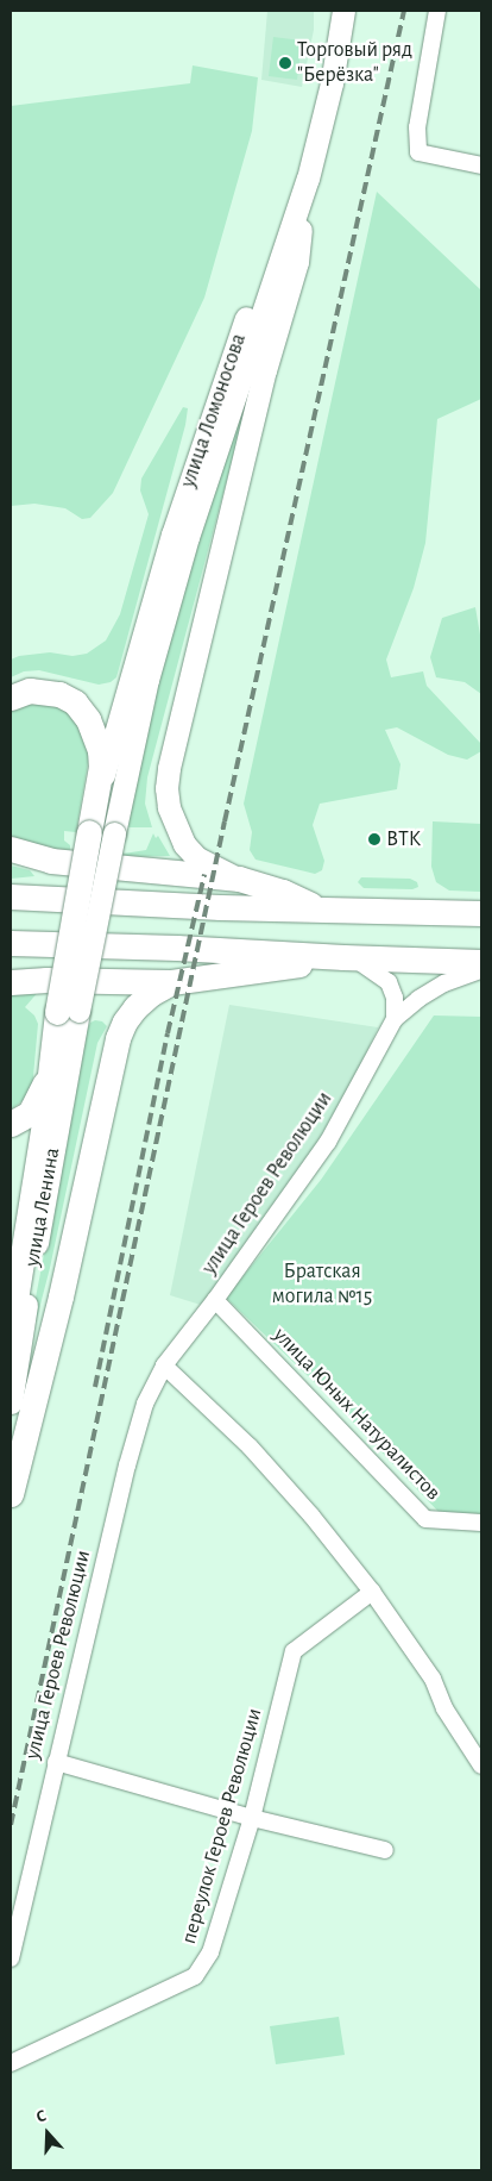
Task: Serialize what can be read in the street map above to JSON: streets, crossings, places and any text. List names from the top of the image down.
{
  "streets": {
    "main road": ["улица Ломоносова", "улица Ленина"],
    "street": ["улица Героев Революции", "улица Юных Натуралистов", "переулок Героев Революции"]
  },
  "crossings": [
    ["улица Героев Революции", "улица Юных Натуралистов"]
  ],
  "parks": ["Братская могила №15"],
  "places": ["Торговый ряд \"Берёзка\"", "ВТК"],
  "north": "top"
}
